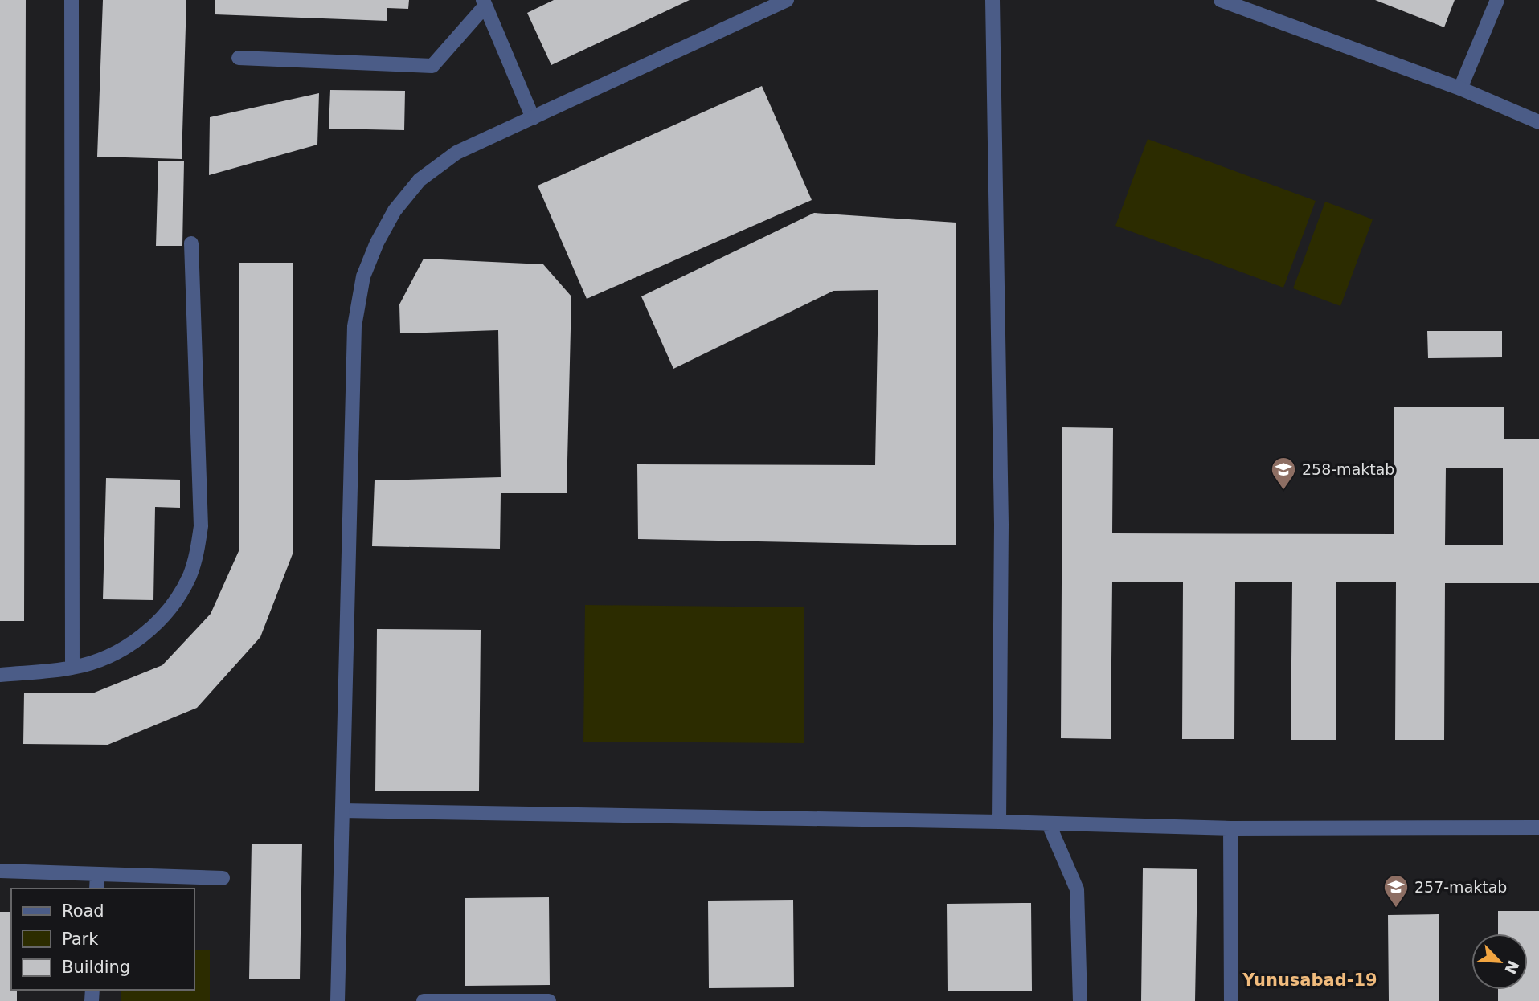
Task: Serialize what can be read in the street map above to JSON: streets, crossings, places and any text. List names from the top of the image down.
{
  "districts": ["Yunusabad-19"],
  "places": {
    "school or university": ["258-maktab", "257-maktab"]
  },
  "legend": ["Road", "Park", "Building"],
  "north": "bottom right"
}
